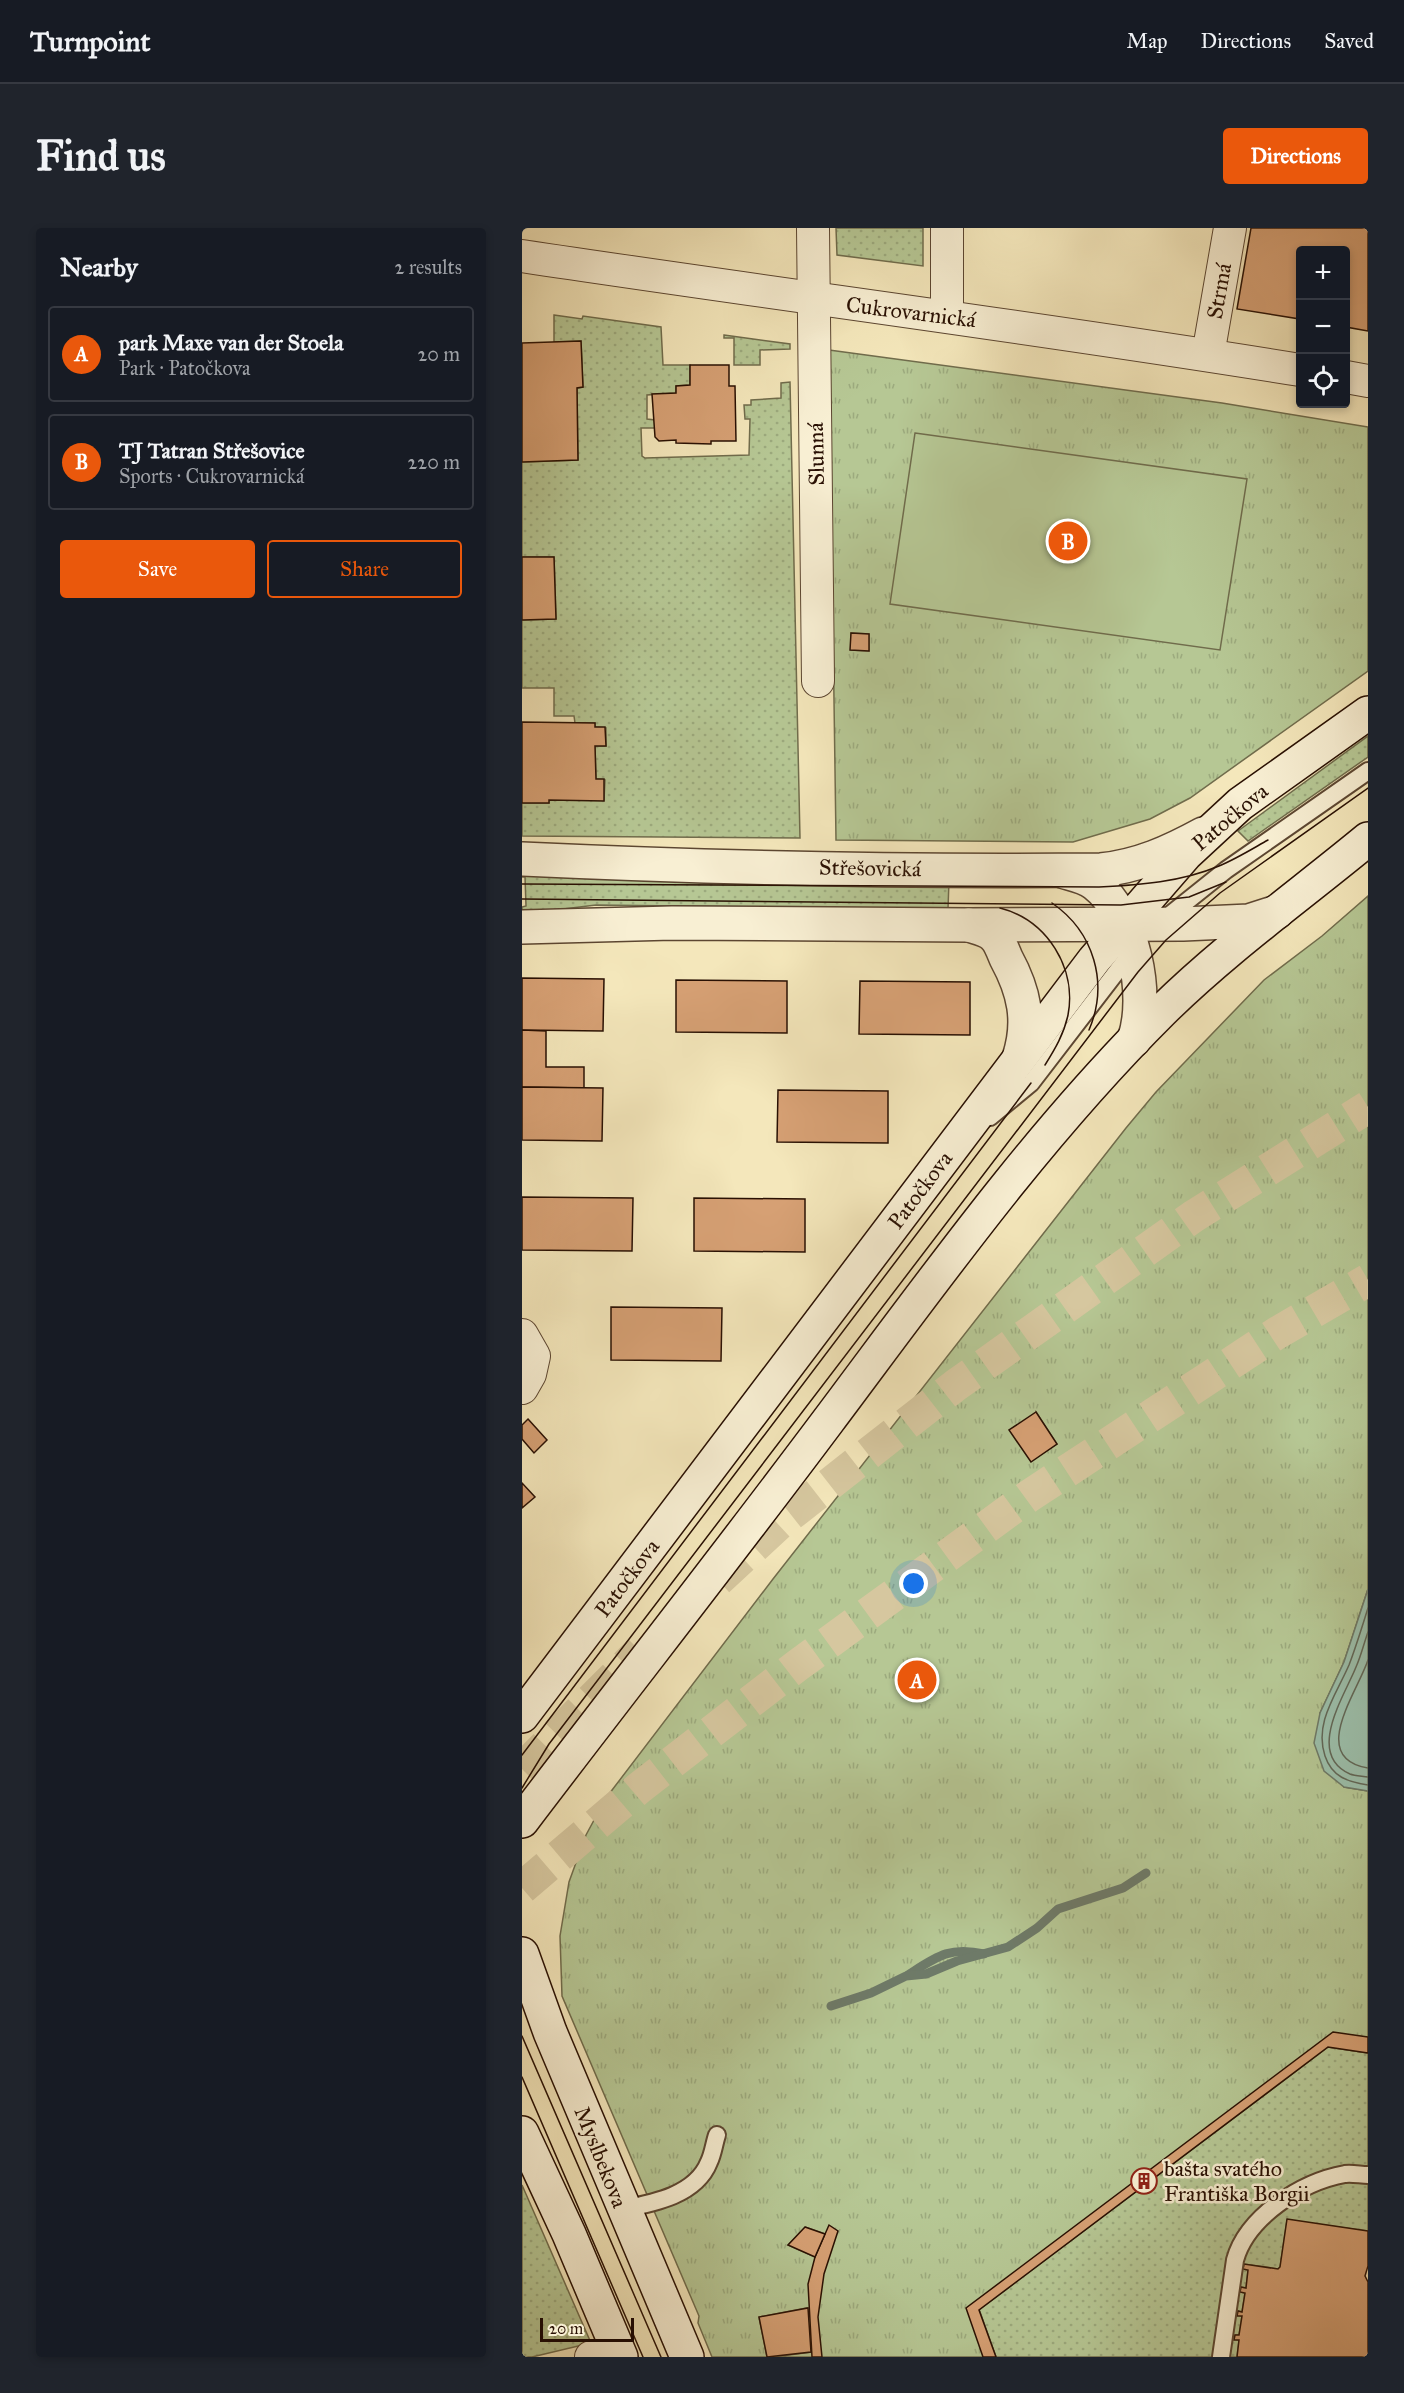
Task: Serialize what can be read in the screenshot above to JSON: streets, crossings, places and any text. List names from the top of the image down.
{
  "streets": {
    "main road": ["Patočkova", "Střešovická", "Myslbekova"],
    "street": ["Strmá", "Cukrovarnická", "Slunná"]
  },
  "crossings": [
    ["Strmá", "Cukrovarnická"],
    ["Cukrovarnická", "Slunná"],
    ["Patočkova", "Střešovická"]
  ],
  "places": {
    "building": ["bašta svatého Františka Borgii"]
  },
  "scale_bar": "20 m",
  "page": {
    "header": "Turnpoint",
    "nav": ["Map", "Directions", "Saved"],
    "buttons": [
      "Directions",
      ["Save", "Share"]
    ],
    "title": "Find us",
    "heading": ["Nearby", "2 results"],
    "map_buttons": ["+", "−"],
    "list": [
      {
        "mark": "A",
        "name": "park Maxe van der Stoela",
        "note": "Park · Patočkova",
        "value": "20 m"
      },
      {
        "mark": "B",
        "name": "TJ Tatran Střešovice",
        "note": "Sports · Cukrovarnická",
        "value": "220 m"
      }
    ],
    "pins": ["B", "A"],
    "scale": "20 m"
  }
}
